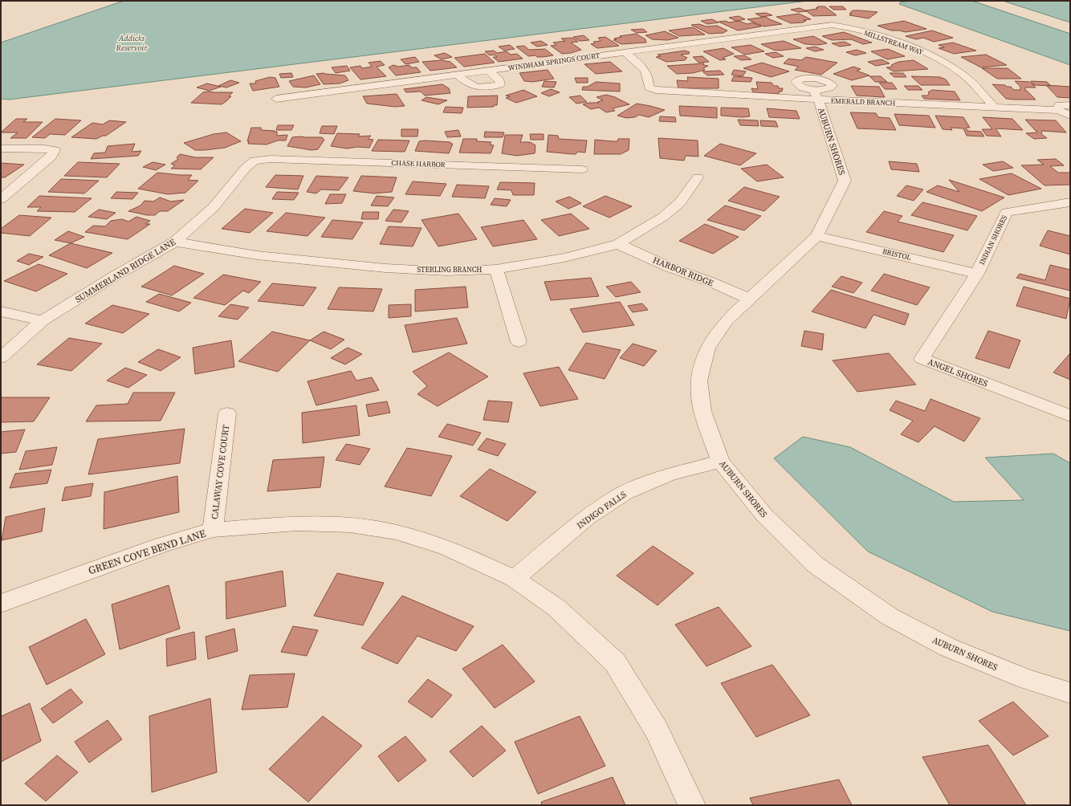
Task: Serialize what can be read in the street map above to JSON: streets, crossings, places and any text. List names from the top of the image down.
{
  "streets": {
    "street": [
      "MILLSTREAM WAY",
      "WINDHAM SPRINGS COURT",
      "EMERALD BRANCH",
      "AUBURN SHORES",
      "CHASE HARBOR",
      "INDIAN SHORES",
      "BRISTOL",
      "STERLING BRANCH",
      "SUMMERLAND RIDGE LANE",
      "HARBOR RIDGE",
      "ANGEL SHORES",
      "CALAWAY COVE COURT",
      "INDIGO FALLS",
      "GREEN COVE BEND LANE"
    ]
  },
  "crossings": [
    ["MILLSTREAM WAY", "WINDHAM SPRINGS COURT"],
    ["MILLSTREAM WAY", "EMERALD BRANCH"],
    ["WINDHAM SPRINGS COURT", "EMERALD BRANCH"],
    ["EMERALD BRANCH", "AUBURN SHORES"],
    ["AUBURN SHORES", "BRISTOL"],
    ["AUBURN SHORES", "HARBOR RIDGE"],
    ["AUBURN SHORES", "INDIGO FALLS"],
    ["CHASE HARBOR", "SUMMERLAND RIDGE LANE"],
    ["INDIAN SHORES", "BRISTOL"],
    ["INDIAN SHORES", "ANGEL SHORES"],
    ["BRISTOL", "ANGEL SHORES"],
    ["STERLING BRANCH", "SUMMERLAND RIDGE LANE"],
    ["STERLING BRANCH", "HARBOR RIDGE"],
    ["CALAWAY COVE COURT", "GREEN COVE BEND LANE"],
    ["INDIGO FALLS", "GREEN COVE BEND LANE"]
  ],
  "water": ["Addicks Reservoir"]
}
